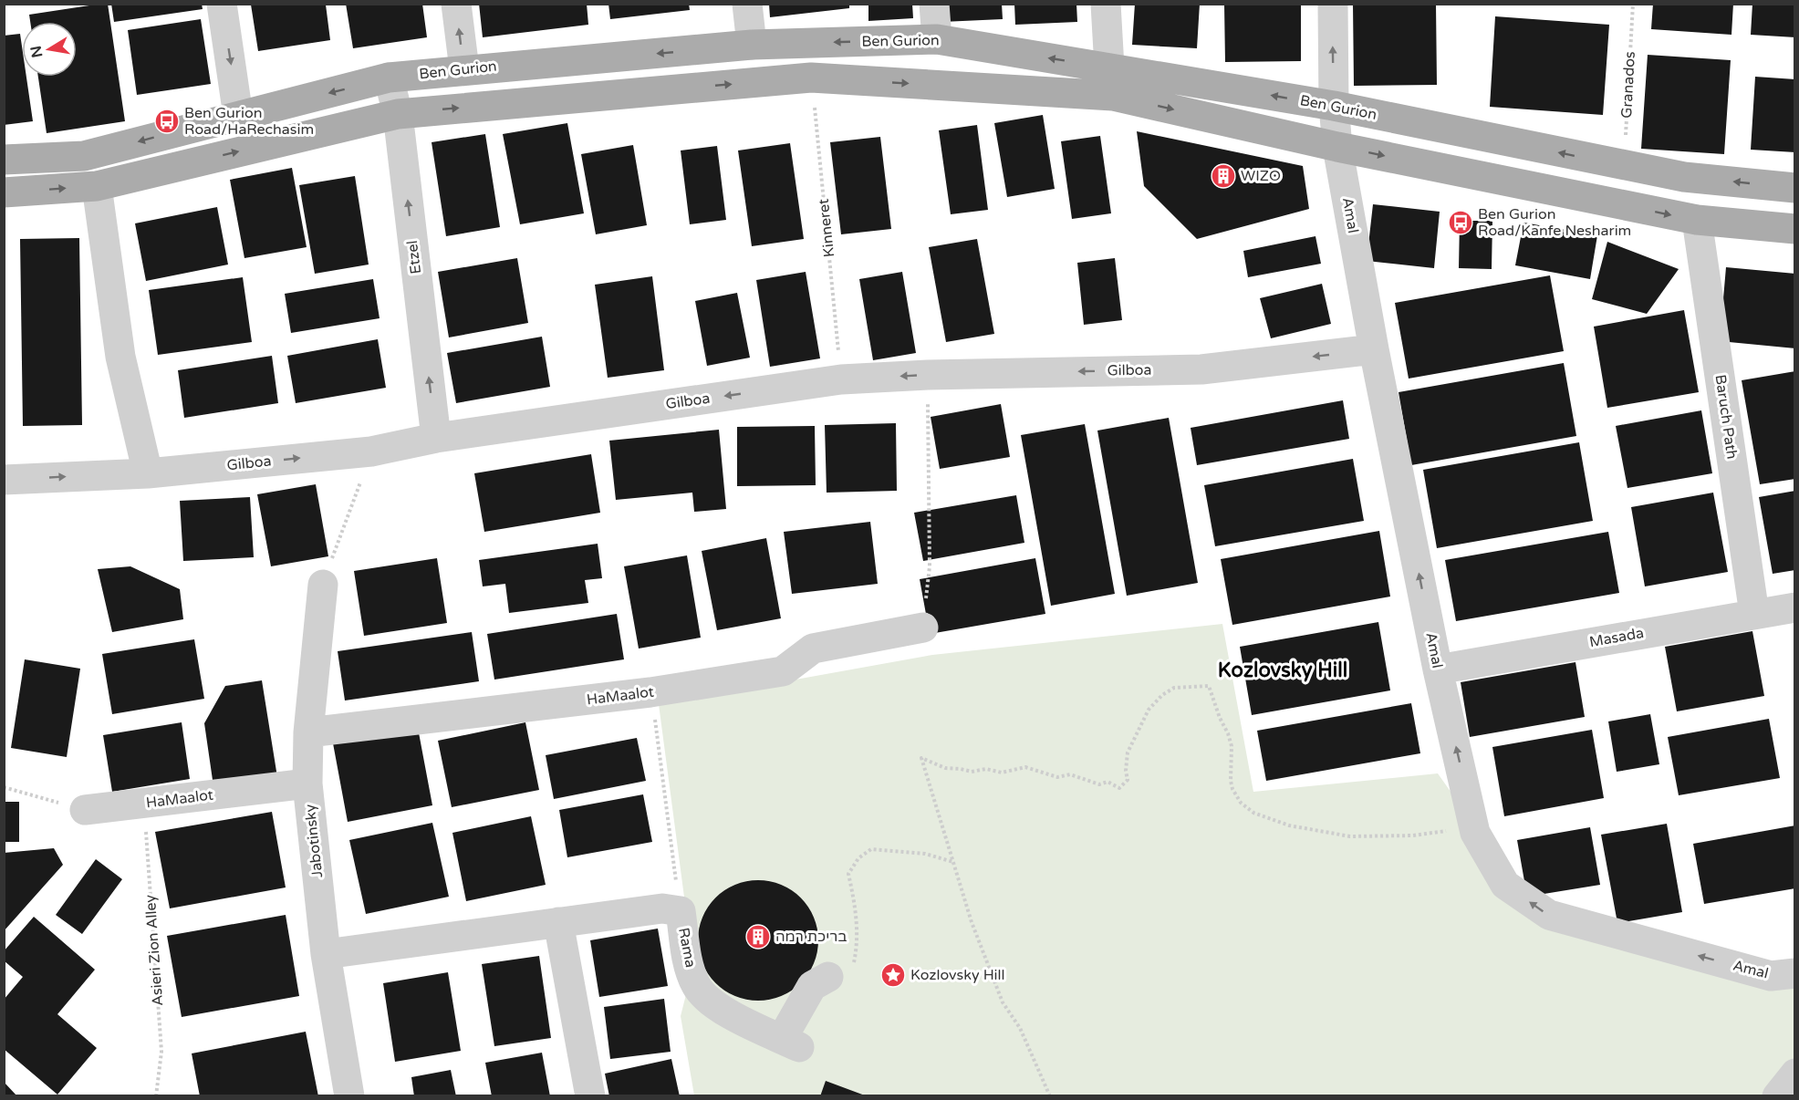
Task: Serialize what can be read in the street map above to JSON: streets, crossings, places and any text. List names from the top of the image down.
{
  "streets": {
    "main road": ["Ben Gurion"],
    "street": [
      "Amal",
      "Etzel",
      "Gilboa",
      "Baruch Path",
      "Masada",
      "HaMaalot",
      "Jabotinsky",
      "Rama"
    ],
    "path": ["Granados", "Kinneret", "Asieri Zion Alley"]
  },
  "crossings": [
    ["Ben Gurion", "Granados"],
    ["Ben Gurion", "Amal"],
    ["Ben Gurion", "Kinneret"],
    ["Ben Gurion", "Etzel"],
    ["Ben Gurion", "Baruch Path"],
    ["Amal", "Gilboa"],
    ["Amal", "Masada"],
    ["Kinneret", "Gilboa"],
    ["Etzel", "Gilboa"],
    ["Baruch Path", "Masada"],
    ["HaMaalot", "Jabotinsky"],
    ["HaMaalot", "Asieri Zion Alley"],
    ["Jabotinsky", "Rama"]
  ],
  "one_way": ["Amal", "Etzel"],
  "districts": ["Kozlovsky Hill"],
  "places": {
    "bus stop": ["Ben Gurion Road/HaRechasim", "Ben Gurion Road/Kanfe Nesharim"],
    "building": ["WIZO", "בריכת רמה"],
    "place": ["Kozlovsky Hill"]
  },
  "north": "left"
}
